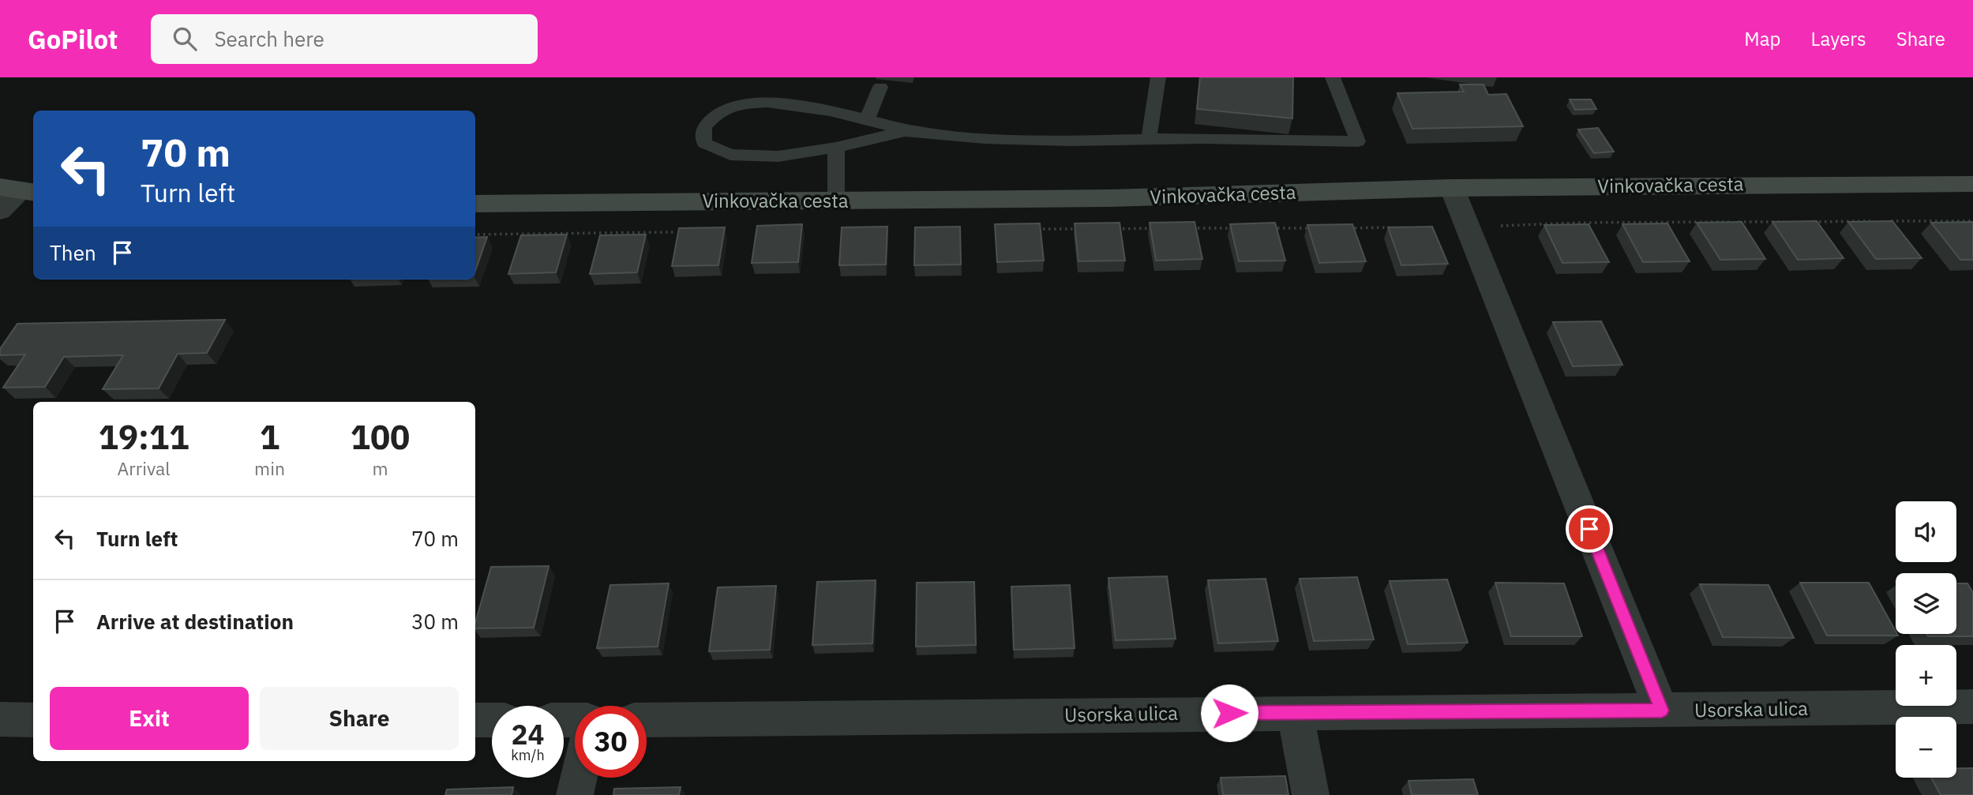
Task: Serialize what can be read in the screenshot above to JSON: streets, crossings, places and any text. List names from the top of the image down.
{
  "streets": {
    "main road": ["Vinkovačka cesta"],
    "street": ["Usorska ulica"]
  },
  "page": {
    "header": "GoPilot",
    "search": "Search here",
    "nav": ["Map", "Layers", "Share"],
    "turn": ["70 m", "Turn left"],
    "then": "Then",
    "eta": [
      "19:11",
      "Arrival",
      "1",
      "min",
      "100",
      "m"
    ],
    "list": [
      {
        "name": "Turn left",
        "value": "70 m"
      },
      {
        "name": "Arrive at destination",
        "value": "30 m"
      }
    ],
    "map_buttons": ["+", "−"],
    "buttons": ["Exit", "Share"],
    "speed": "24 km/h",
    "limit": "30"
  }
}
